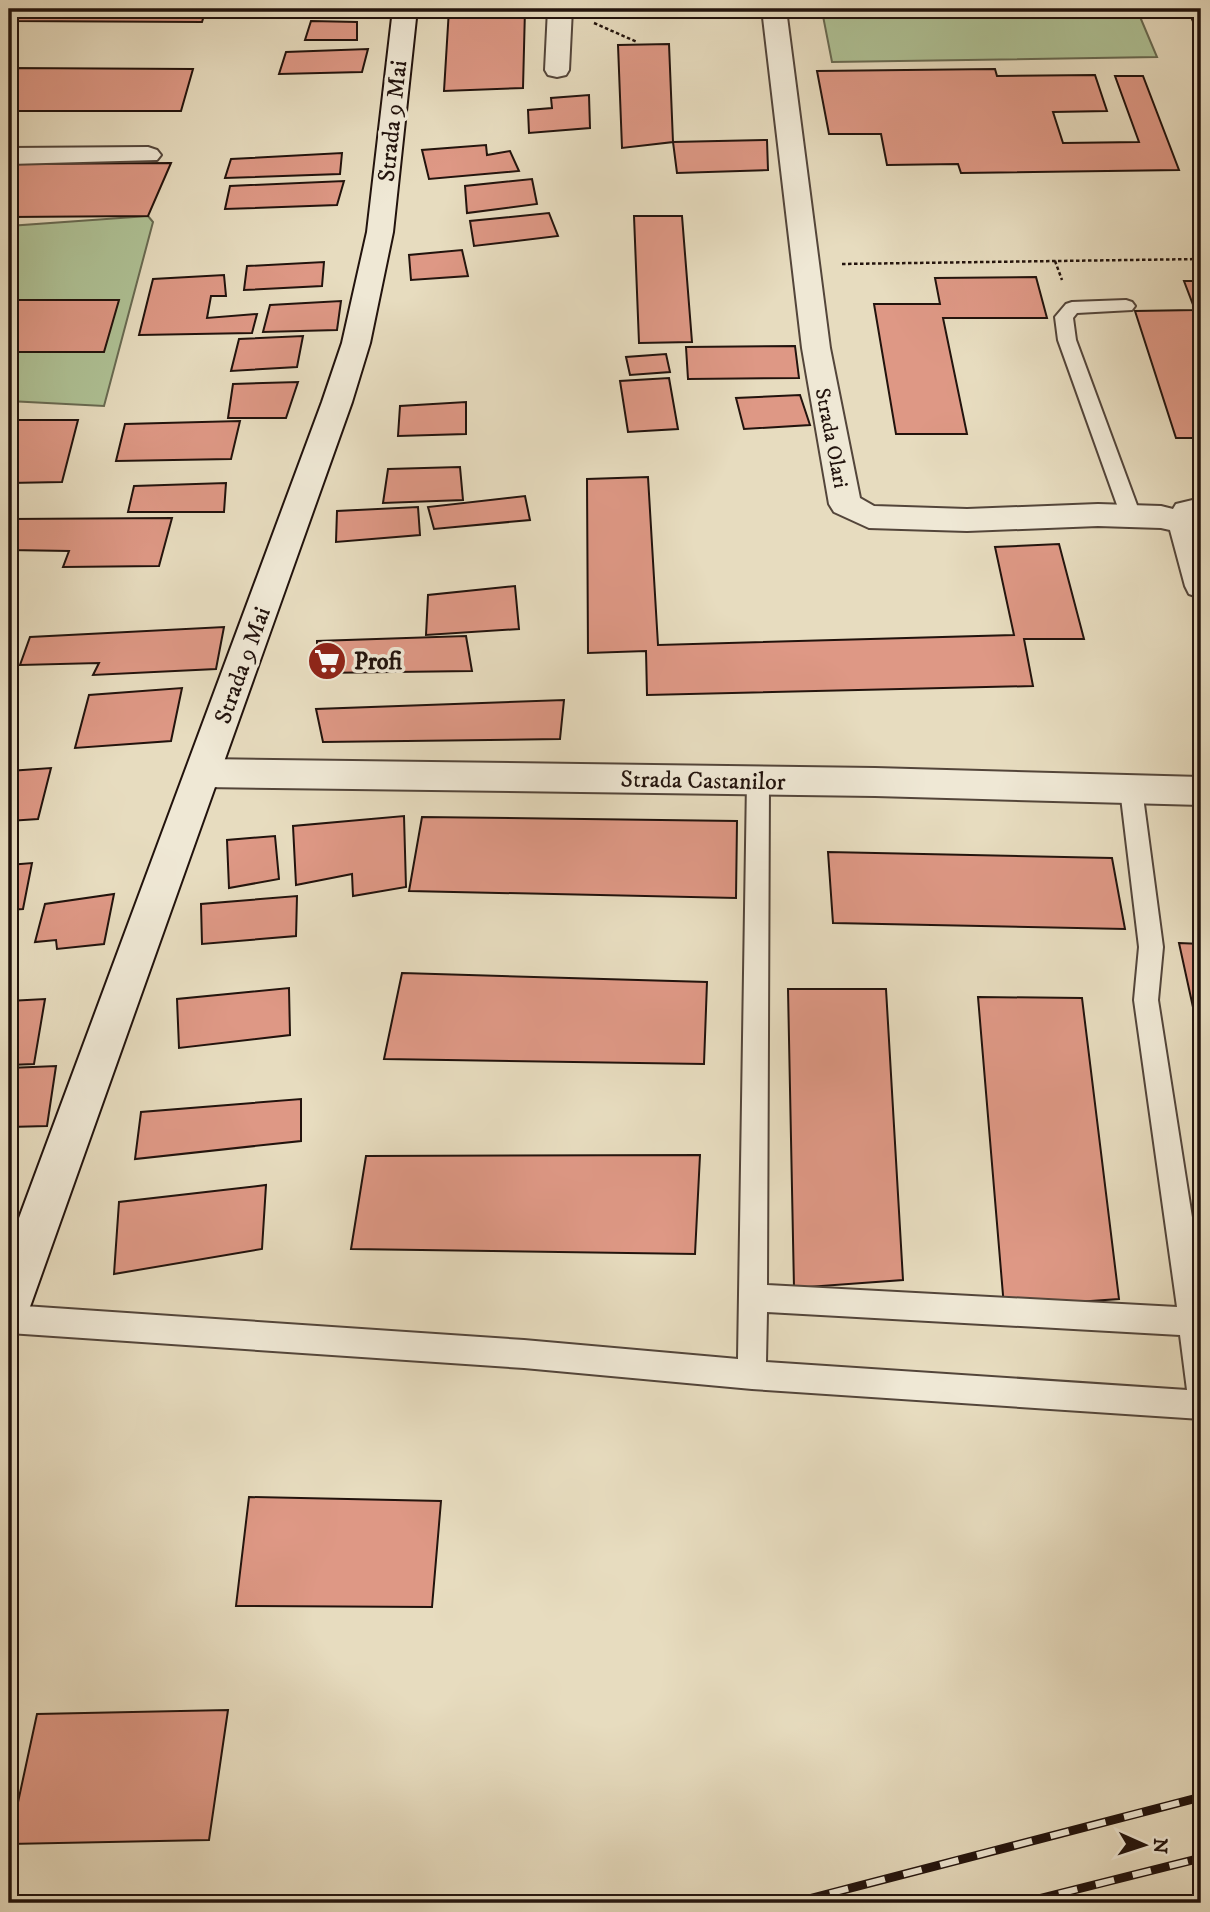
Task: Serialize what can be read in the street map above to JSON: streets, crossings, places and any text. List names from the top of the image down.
{
  "streets": {
    "street": ["Strada 9 Mai", "Strada Olari", "Strada Castanilor"]
  },
  "crossings": [
    ["Strada 9 Mai", "Strada Castanilor"]
  ],
  "places": {
    "supermarket": ["Profi"]
  },
  "north": "right"
}
